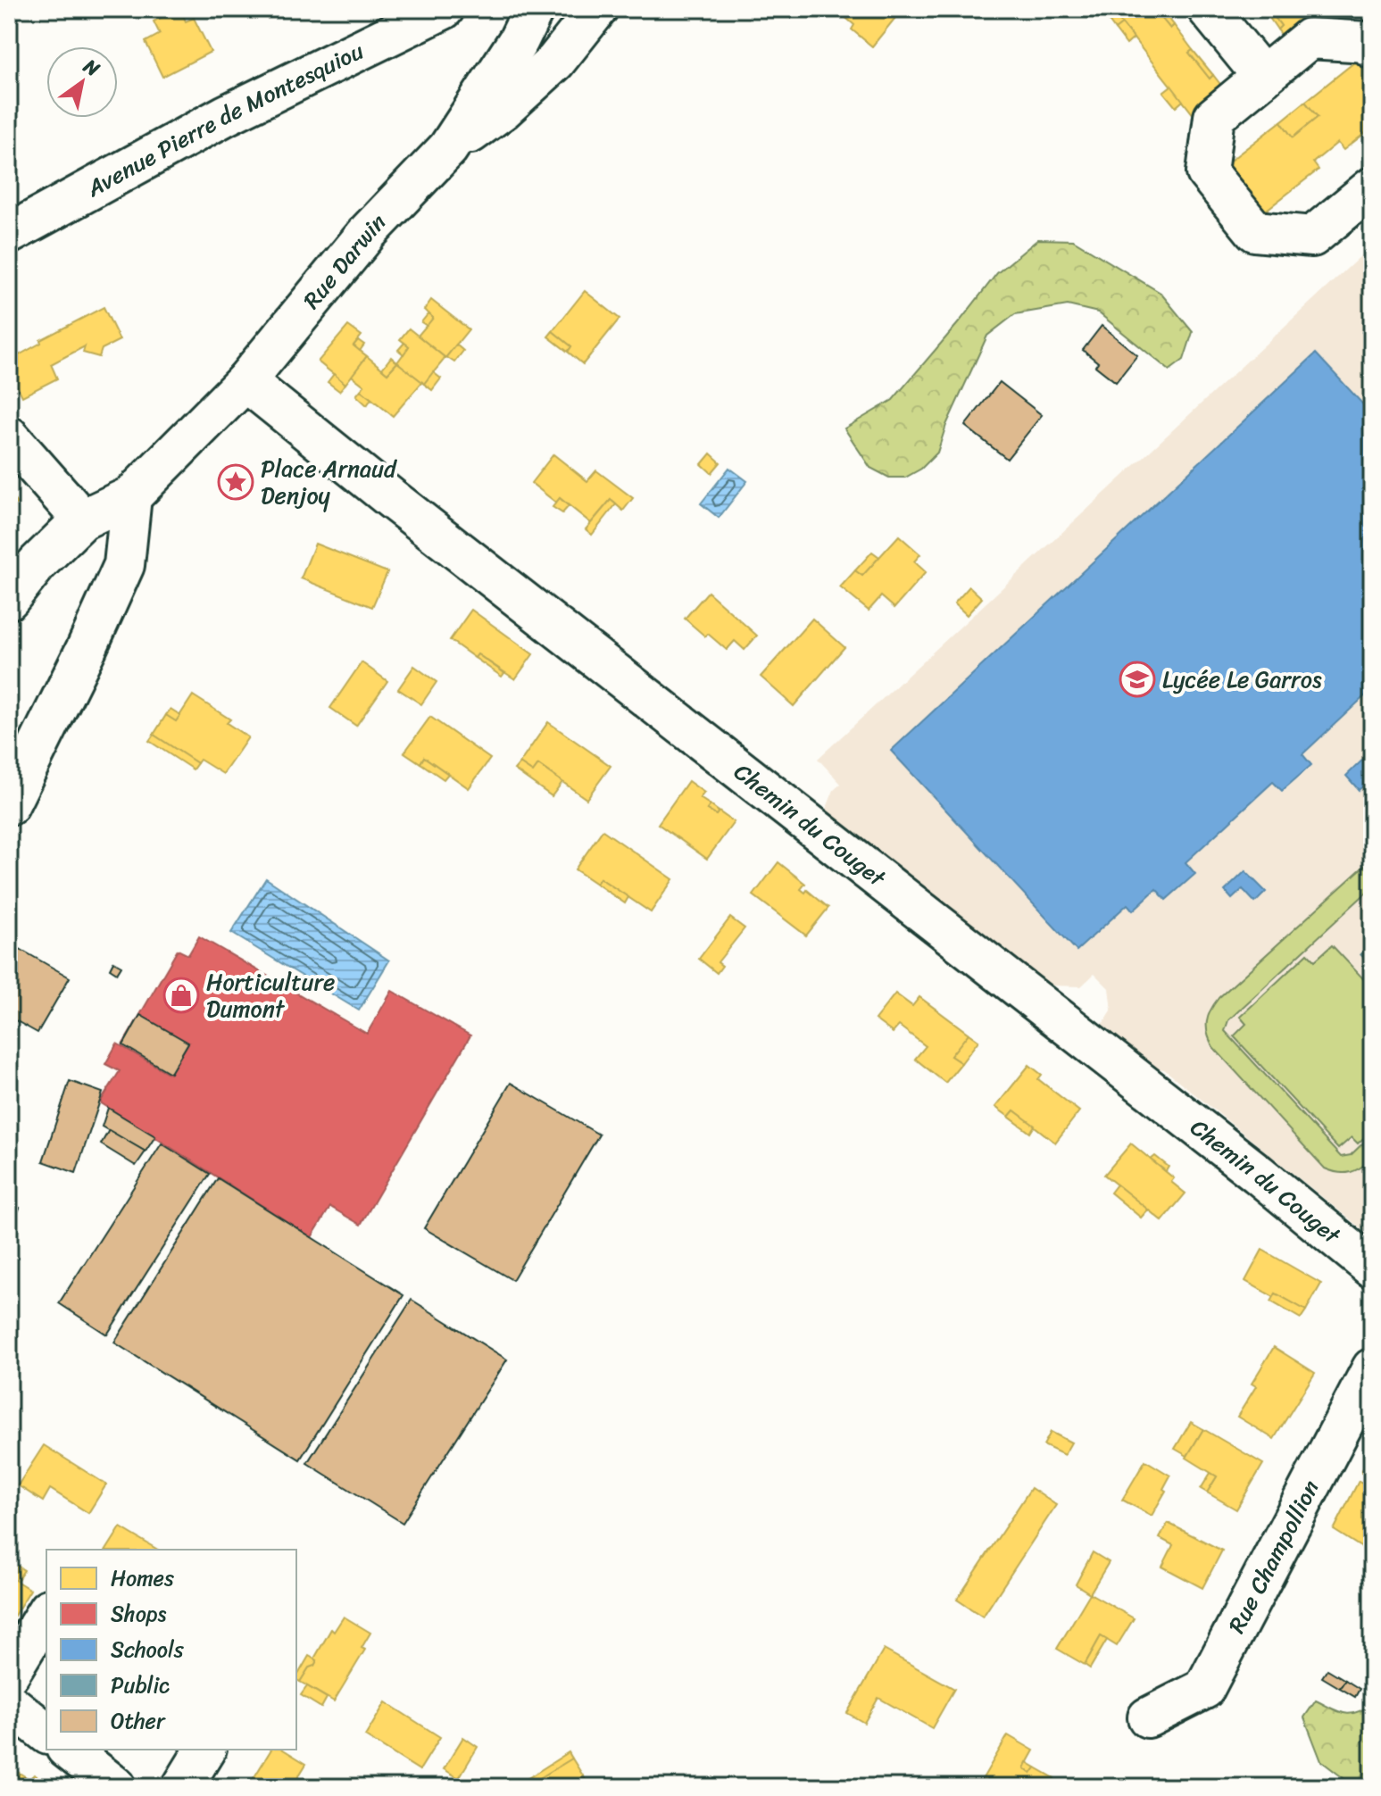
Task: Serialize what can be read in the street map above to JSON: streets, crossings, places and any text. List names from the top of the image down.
{
  "streets": {
    "street": [
      "Avenue Pierre de Montesquiou",
      "Rue Darwin",
      "Chemin du Couget",
      "Rue Champollion"
    ]
  },
  "crossings": [
    ["Rue Darwin", "Chemin du Couget"]
  ],
  "places": {
    "place": ["Place Arnaud Denjoy"],
    "school or university": ["Lycée Le Garros"],
    "shop": ["Horticulture Dumont"]
  },
  "legend": [
    "Homes",
    "Shops",
    "Schools",
    "Public",
    "Other"
  ],
  "north": "top right"
}
